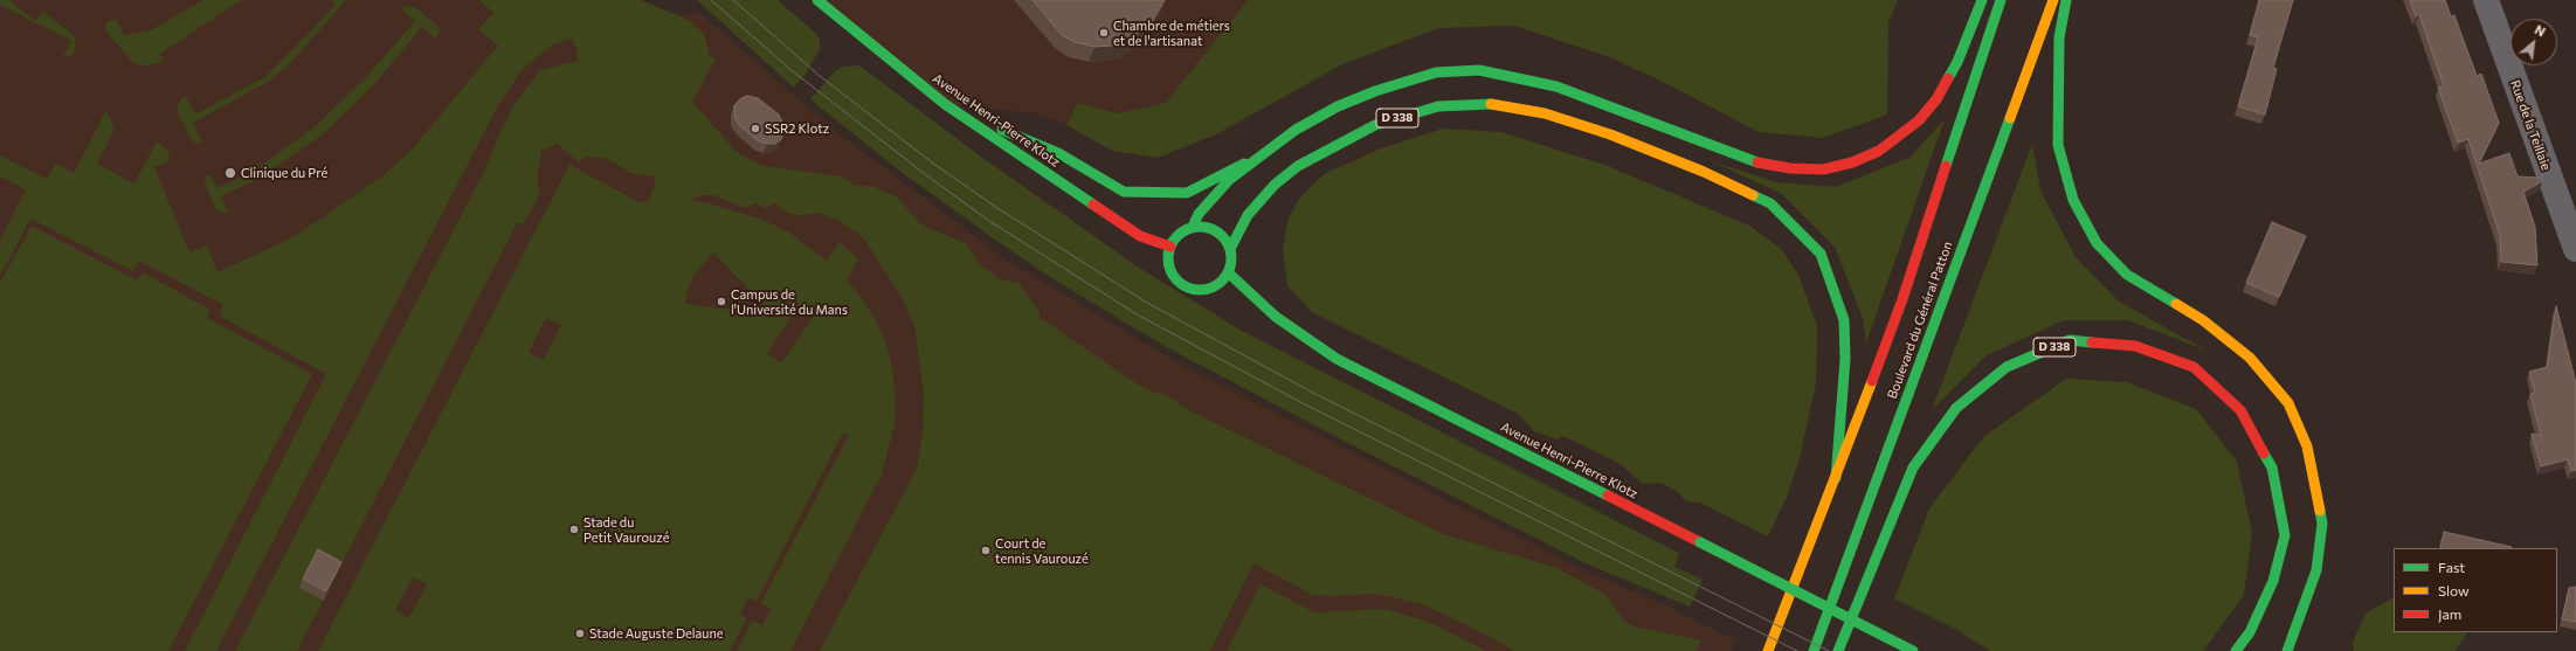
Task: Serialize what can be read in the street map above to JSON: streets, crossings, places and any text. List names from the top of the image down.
{
  "streets": {
    "main road": ["D 338", "Avenue Henri-Pierre Klotz", "Boulevard du Général Patton"],
    "street": ["Rue de la Teillaie"]
  },
  "crossings": [
    ["D 338", "Avenue Henri-Pierre Klotz"],
    ["D 338", "Boulevard du Général Patton"]
  ],
  "places": [
    "Chambre de métiers et de l'artisanat",
    "SSR2 Klotz",
    "Clinique du Pré",
    "Campus de l'Université du Mans",
    "Stade du Petit Vaurouzé",
    "Court de tennis Vaurouzé",
    "Stade Auguste Delaune"
  ],
  "legend": ["Fast", "Slow", "Jam"],
  "north": "top right"
}
